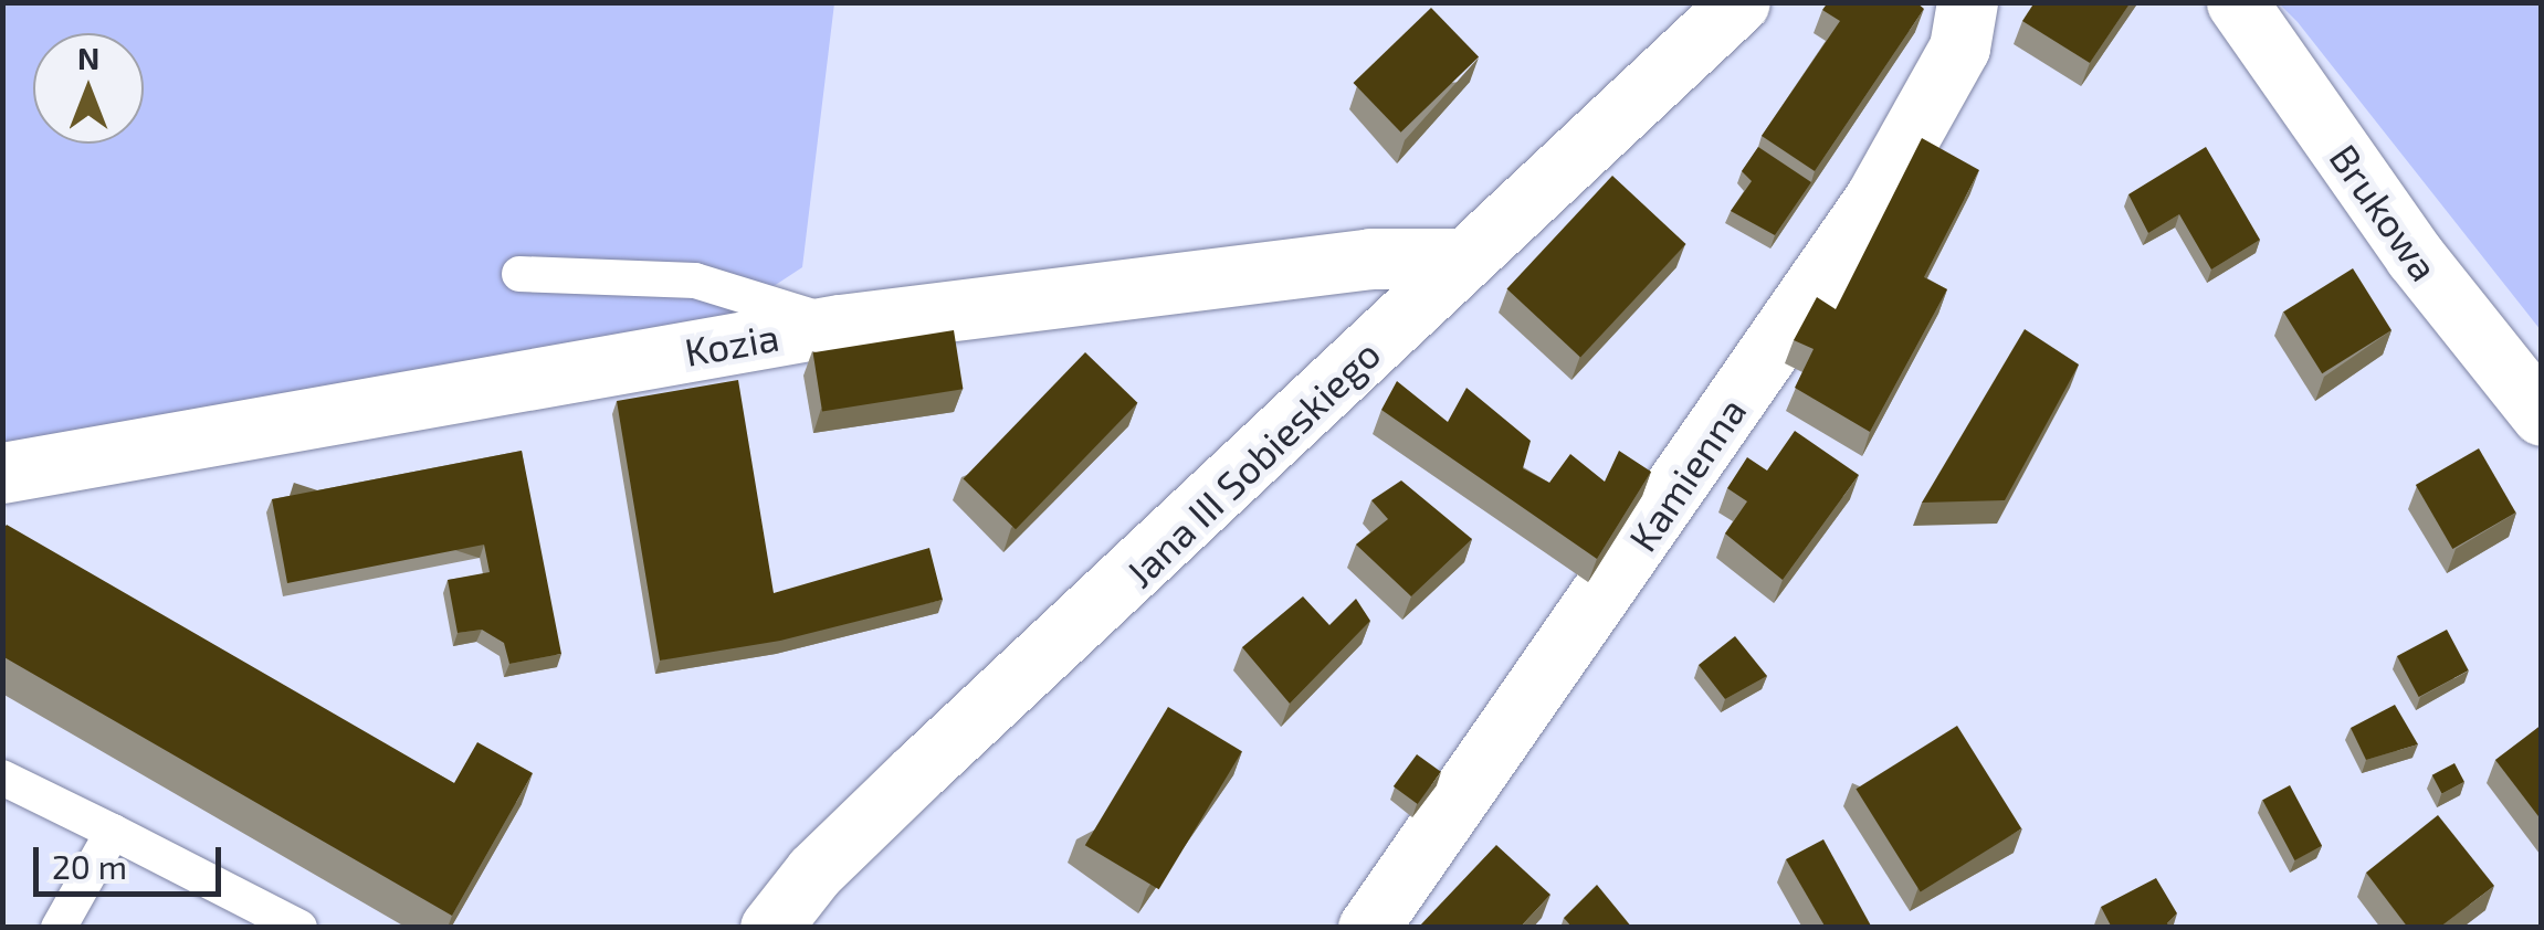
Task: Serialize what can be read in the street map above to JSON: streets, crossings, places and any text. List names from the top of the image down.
{
  "streets": {
    "street": [
      "Brukowa",
      "Kozia",
      "Jana III Sobieskiego",
      "Kamienna"
    ]
  },
  "crossings": [
    ["Kozia", "Jana III Sobieskiego"]
  ],
  "scale_bar": "20 m",
  "north": "top"
}
